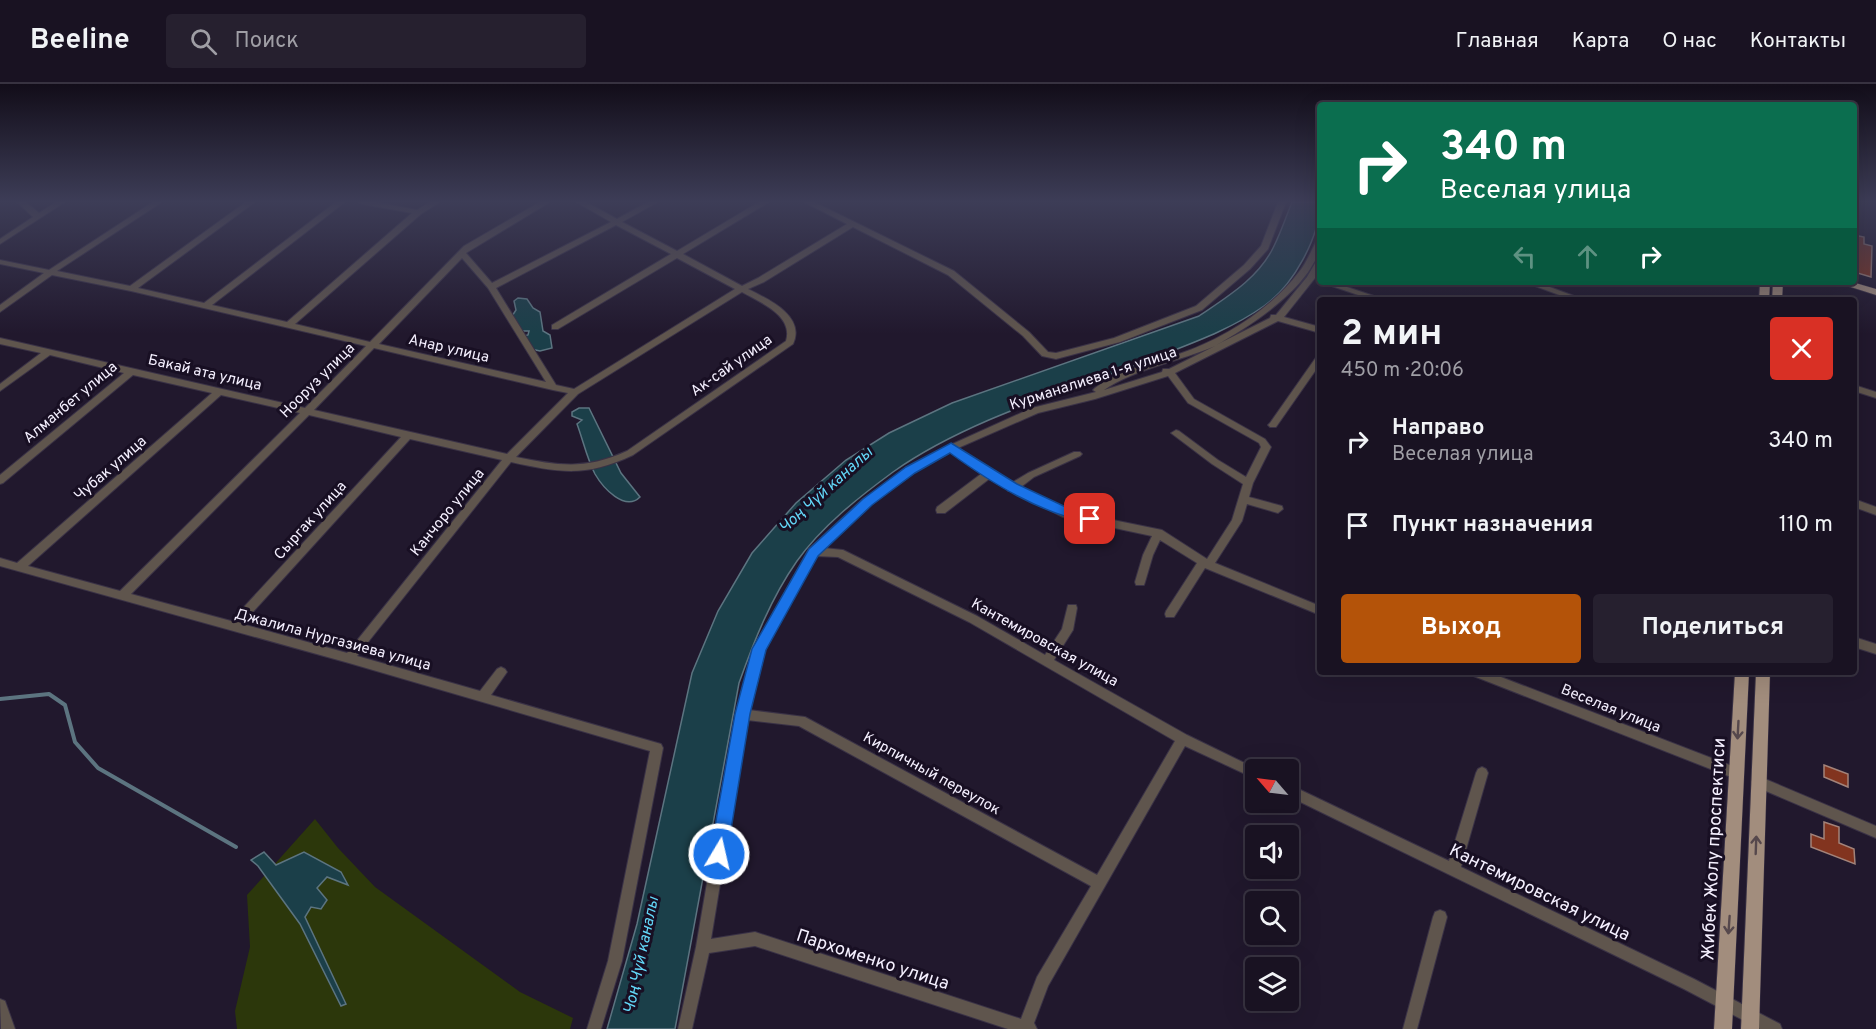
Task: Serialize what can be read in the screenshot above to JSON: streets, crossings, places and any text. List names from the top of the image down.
{
  "streets": {
    "main road": ["Жибек Жолу проспектиси"],
    "street": [
      "Анар улица",
      "Ак-сай улица",
      "Бакай ата улица",
      "Курманалиева 1-я улица",
      "Нооруз улица",
      "Алманбет улица",
      "Чубак улица",
      "Канчоро улица",
      "Сыргак улица",
      "Джалила Нургазиева улица",
      "Кантемировская улица",
      "Веселая улица",
      "Кирпичный переулок",
      "Пархоменко улица"
    ]
  },
  "crossings": [
    ["Анар улица", "Нооруз улица"],
    ["Анар улица", "Канчоро улица"],
    ["Ак-сай улица", "Бакай ата улица"],
    ["Ак-сай улица", "Канчоро улица"],
    ["Бакай ата улица", "Нооруз улица"],
    ["Бакай ата улица", "Алманбет улица"],
    ["Бакай ата улица", "Чубак улица"],
    ["Бакай ата улица", "Канчоро улица"],
    ["Бакай ата улица", "Сыргак улица"],
    ["Курманалиева 1-я улица", "Кантемировская улица"],
    ["Курманалиева 1-я улица", "Кирпичный переулок"],
    ["Курманалиева 1-я улица", "Пархоменко улица"],
    ["Нооруз улица", "Джалила Нургазиева улица"],
    ["Чубак улица", "Джалила Нургазиева улица"],
    ["Канчоро улица", "Джалила Нургазиева улица"],
    ["Сыргак улица", "Джалила Нургазиева улица"],
    ["Кантемировская улица", "Жибек Жолу проспектиси"],
    ["Веселая улица", "Жибек Жолу проспектиси"]
  ],
  "water": ["Чоң Чүй каналы"],
  "north": "top left",
  "page": {
    "header": "Beeline",
    "search": "Поиск",
    "nav": [
      "Главная",
      "Карта",
      "О нас",
      "Контакты"
    ],
    "turn": ["340 m", "Веселая улица"],
    "heading": ["2 мин", "450 m · 20:06"],
    "list": [
      {
        "name": "Направо",
        "note": "Веселая улица",
        "value": "340 m"
      },
      {
        "name": "Пункт назначения",
        "value": "110 m"
      }
    ],
    "buttons": ["Выход", "Поделиться"]
  }
}
